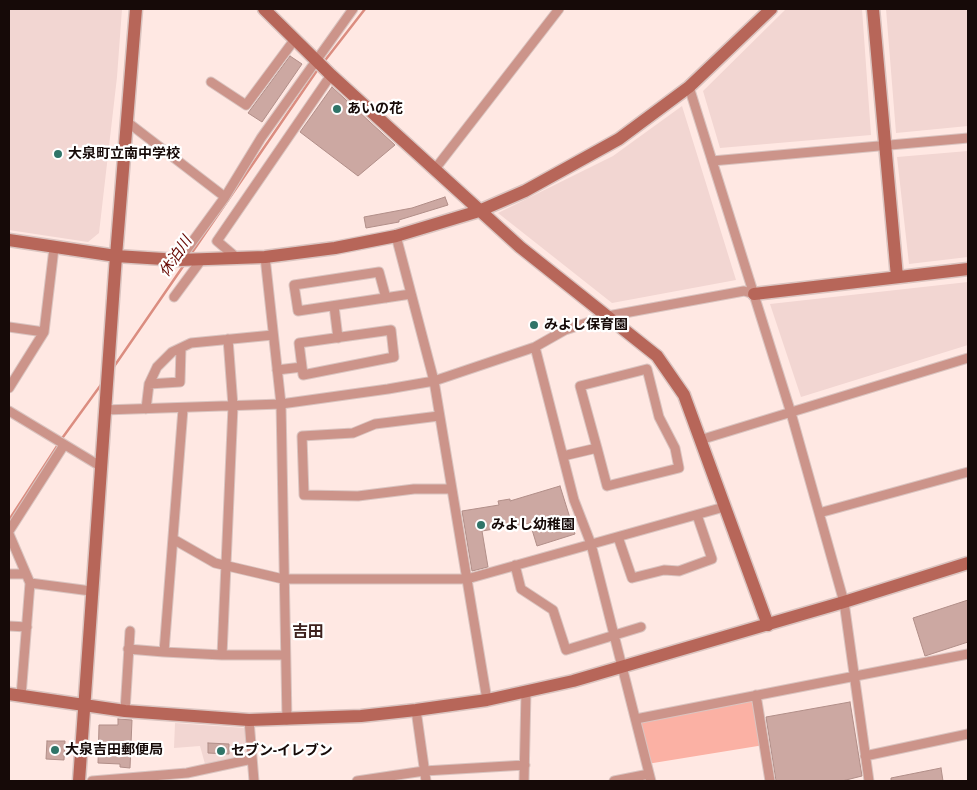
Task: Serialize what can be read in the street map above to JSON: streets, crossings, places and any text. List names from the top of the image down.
{
  "districts": ["吉田"],
  "water": ["休泊川"],
  "places": [
    "あいの花",
    "大泉町立南中学校",
    "みよし保育園",
    "みよし幼稚園",
    "大泉吉田郵便局",
    "セブン-イレブン"
  ]
}
